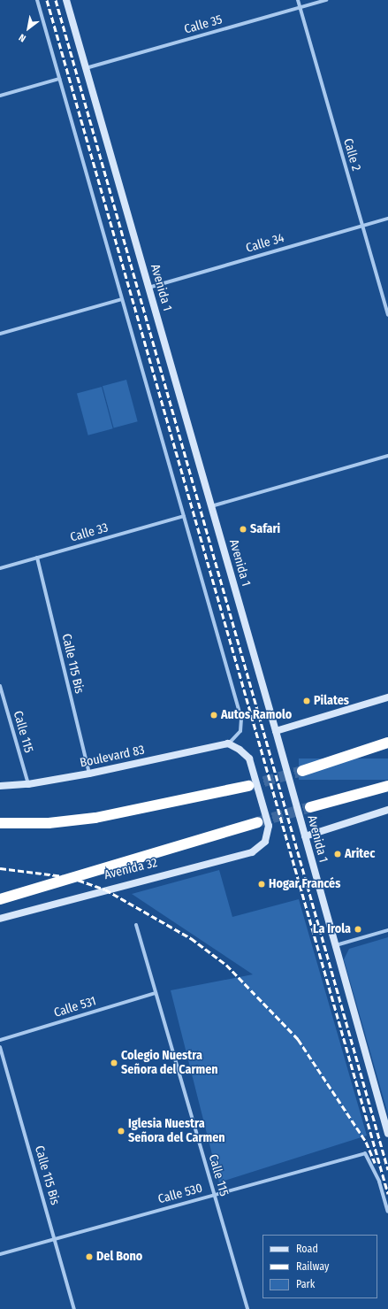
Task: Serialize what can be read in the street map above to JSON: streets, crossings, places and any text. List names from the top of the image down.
{
  "streets": {
    "highway": ["Avenida 32"],
    "street": [
      "Calle 35",
      "Calle 2",
      "Calle 34",
      "Avenida 1",
      "Calle 33",
      "Calle 115 Bis",
      "Calle 115",
      "Boulevard 83",
      "Calle 531",
      "Calle 530"
    ]
  },
  "crossings": [
    ["Calle 35", "Calle 2"],
    ["Calle 35", "Avenida 1"],
    ["Calle 2", "Calle 34"],
    ["Calle 34", "Avenida 1"],
    ["Calle 33", "Calle 115 Bis"],
    ["Calle 115 Bis", "Boulevard 83"],
    ["Calle 115 Bis", "Calle 530"],
    ["Calle 115", "Boulevard 83"],
    ["Calle 115", "Calle 531"],
    ["Calle 115", "Calle 530"],
    ["Boulevard 83", "Avenida 32"]
  ],
  "places": [
    "Safari",
    "Pilates",
    "Autos Ramolo",
    "Aritec",
    "Hogar Francés",
    "La Irola",
    "Colegio Nuestra Señora del Carmen",
    "Iglesia Nuestra Señora del Carmen",
    "Del Bono"
  ],
  "legend": ["Road", "Railway", "Park"],
  "north": "bottom left"
}
